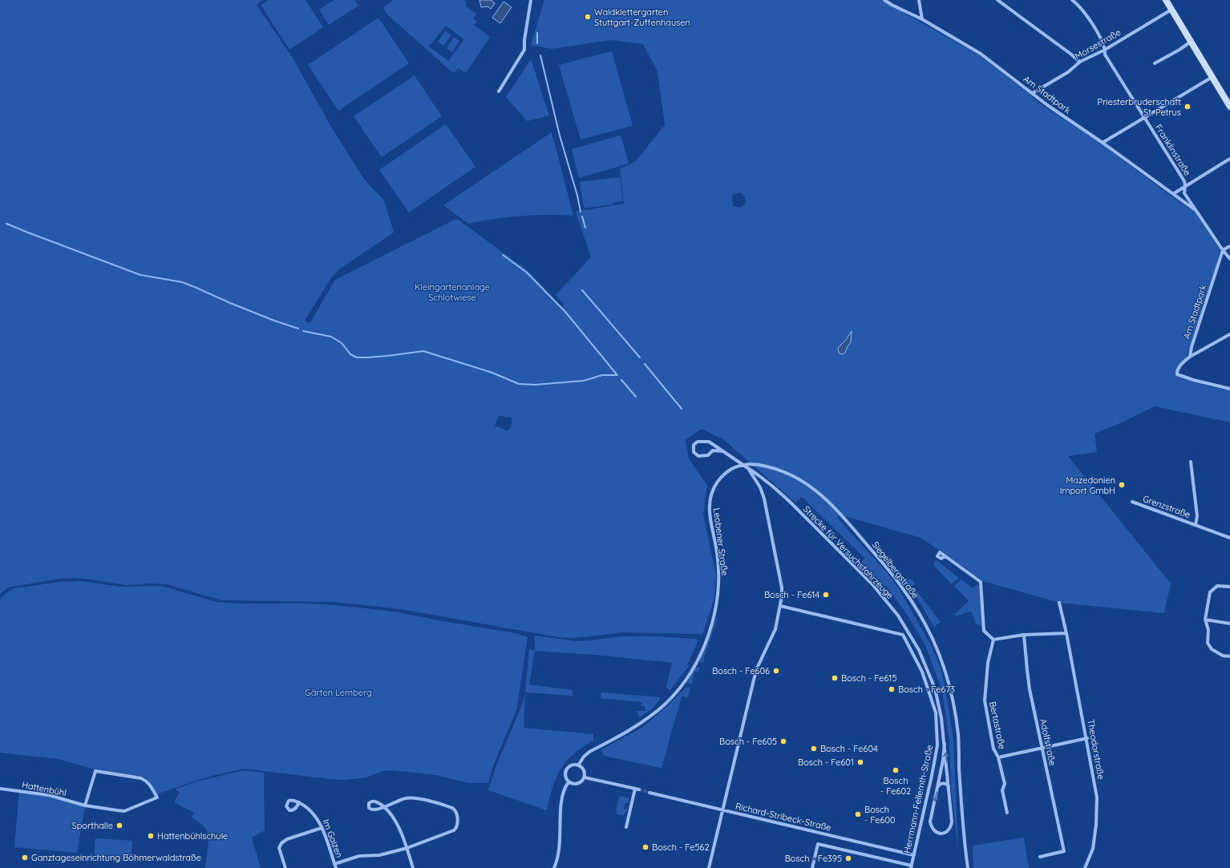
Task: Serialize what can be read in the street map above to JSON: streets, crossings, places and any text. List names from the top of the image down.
{
  "streets": {
    "street": [
      "Morsestraße",
      "Am Stadtpark",
      "Franklinstraße",
      "Grenzstraße",
      "Leobener Straße",
      "Strecke für Versuchsfahrzeuge",
      "Siegelbergstraße",
      "Bertastraße",
      "Adolfstraße",
      "Theodorstraße",
      "Hattenbühl",
      "Herrmann-Fellemth-Straße",
      "Richard-Stribeck-Straße",
      "Im Gaizen"
    ]
  },
  "crossings": [
    ["Morsestraße", "Am Stadtpark"],
    ["Morsestraße", "Franklinstraße"],
    ["Am Stadtpark", "Franklinstraße"],
    ["Leobener Straße", "Siegelbergstraße"],
    ["Herrmann-Fellemth-Straße", "Richard-Stribeck-Straße"]
  ],
  "parks": ["Kleingartenanlage Schlotwiese", "Gärten Lemberg"],
  "places": [
    "Waldklettergarten Stuttgart-Zuffenhausen",
    "Priesterbruderschaft St. Petrus",
    "Mazedonien Import GmbH",
    "Bosch - Fe614",
    "Bosch - Fe606",
    "Bosch - Fe615",
    "Bosch - Fe673",
    "Bosch - Fe605",
    "Bosch - Fe604",
    "Bosch - Fe601",
    "Bosch - Fe602",
    "Bosch - Fe600",
    "Sporthalle",
    "Hattenbühlschule",
    "Bosch - Fe562",
    "Ganztageseinrichtung Böhmerwaldstraße",
    "Bosch - Fe395"
  ]
}
